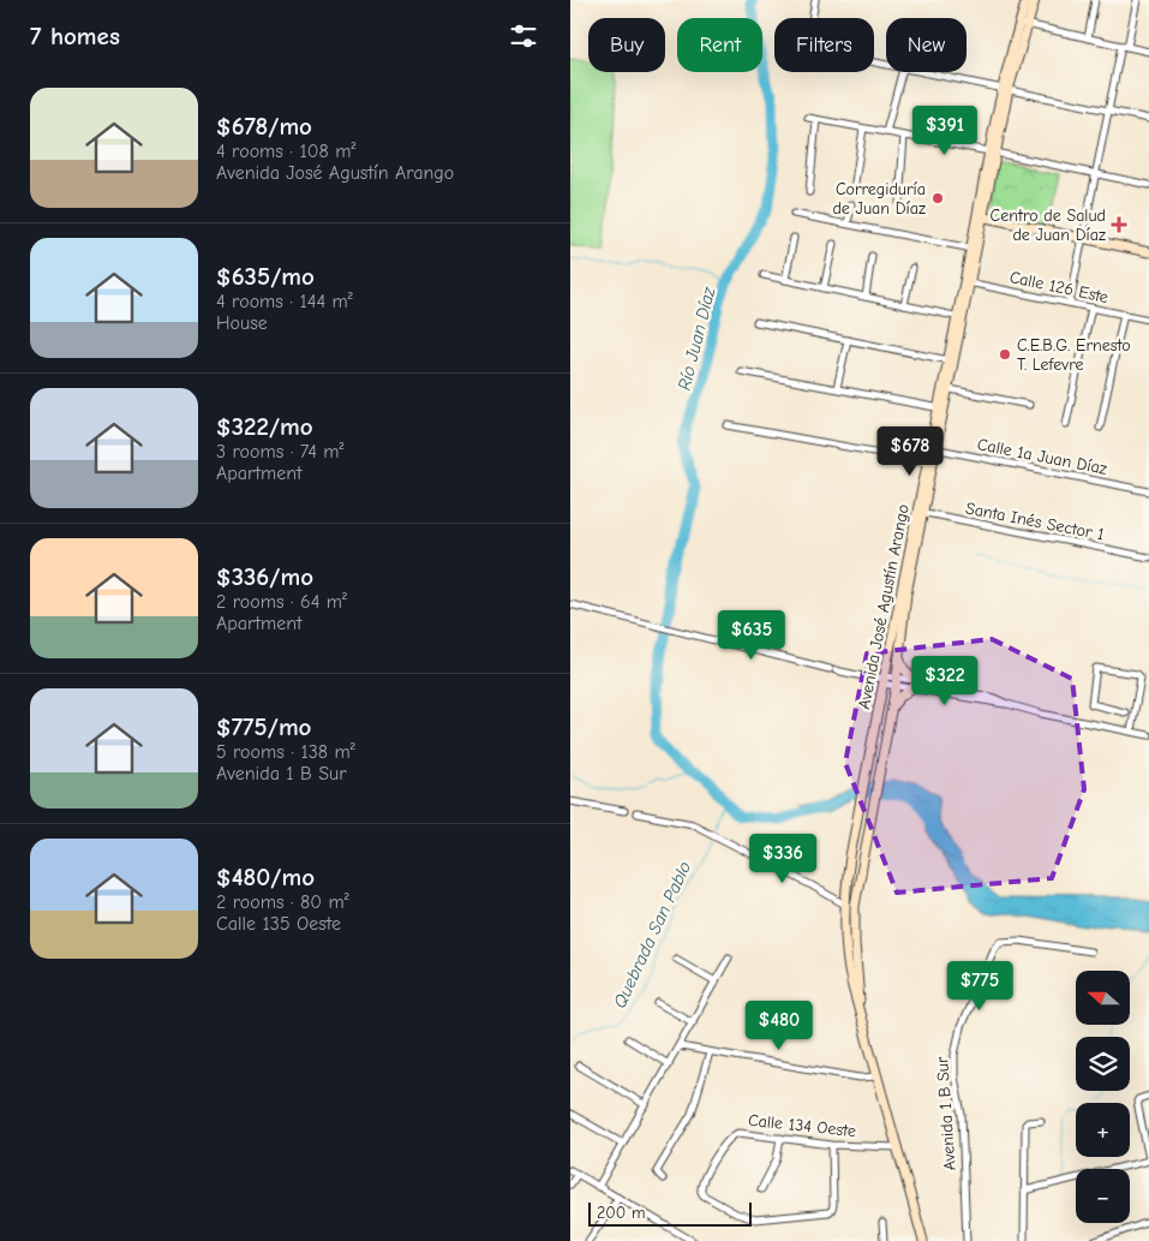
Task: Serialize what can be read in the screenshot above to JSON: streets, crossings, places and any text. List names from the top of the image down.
{
  "streets": {
    "main road": ["Avenida José Agustín Arango"],
    "street": [
      "Calle 126 Este",
      "Calle 1a Juan Díaz",
      "Santa Inés Sector 1",
      "Avenida 1 B Sur",
      "Calle 134 Oeste"
    ]
  },
  "crossings": [
    ["Calle 126 Este", "Avenida José Agustín Arango"],
    ["Calle 1a Juan Díaz", "Avenida José Agustín Arango"],
    ["Santa Inés Sector 1", "Avenida José Agustín Arango"],
    ["Avenida José Agustín Arango", "Calle 134 Oeste"]
  ],
  "water": ["Río Juan Díaz", "Quebrada San Pablo"],
  "places": {
    "other": ["Corregiduría de Juan Díaz", "C.E.B.G. Ernesto T. Lefevre"],
    "health": ["Centro de Salud de Juan Díaz"]
  },
  "scale_bar": "200 m",
  "north": "left",
  "page": {
    "heading": "7 homes",
    "chip": [
      "Buy",
      "Rent",
      "Filters",
      "New"
    ],
    "list": [
      {
        "name": "$678/mo",
        "note": "4 rooms · 108 m² · Avenida José Agustín Arango"
      },
      {
        "name": "$635/mo",
        "note": "4 rooms · 144 m² · House"
      },
      {
        "name": "$322/mo",
        "note": "3 rooms · 74 m² · Apartment"
      },
      {
        "name": "$336/mo",
        "note": "2 rooms · 64 m² · Apartment"
      },
      {
        "name": "$775/mo",
        "note": "5 rooms · 138 m² · Avenida 1 B Sur"
      },
      {
        "name": "$480/mo",
        "note": "2 rooms · 80 m² · Calle 135 Oeste"
      }
    ],
    "price": [
      "$391",
      "$678",
      "$635",
      "$322",
      "$336",
      "$775",
      "$480"
    ],
    "map_buttons": ["+", "−"],
    "scale": "200 m"
  }
}
